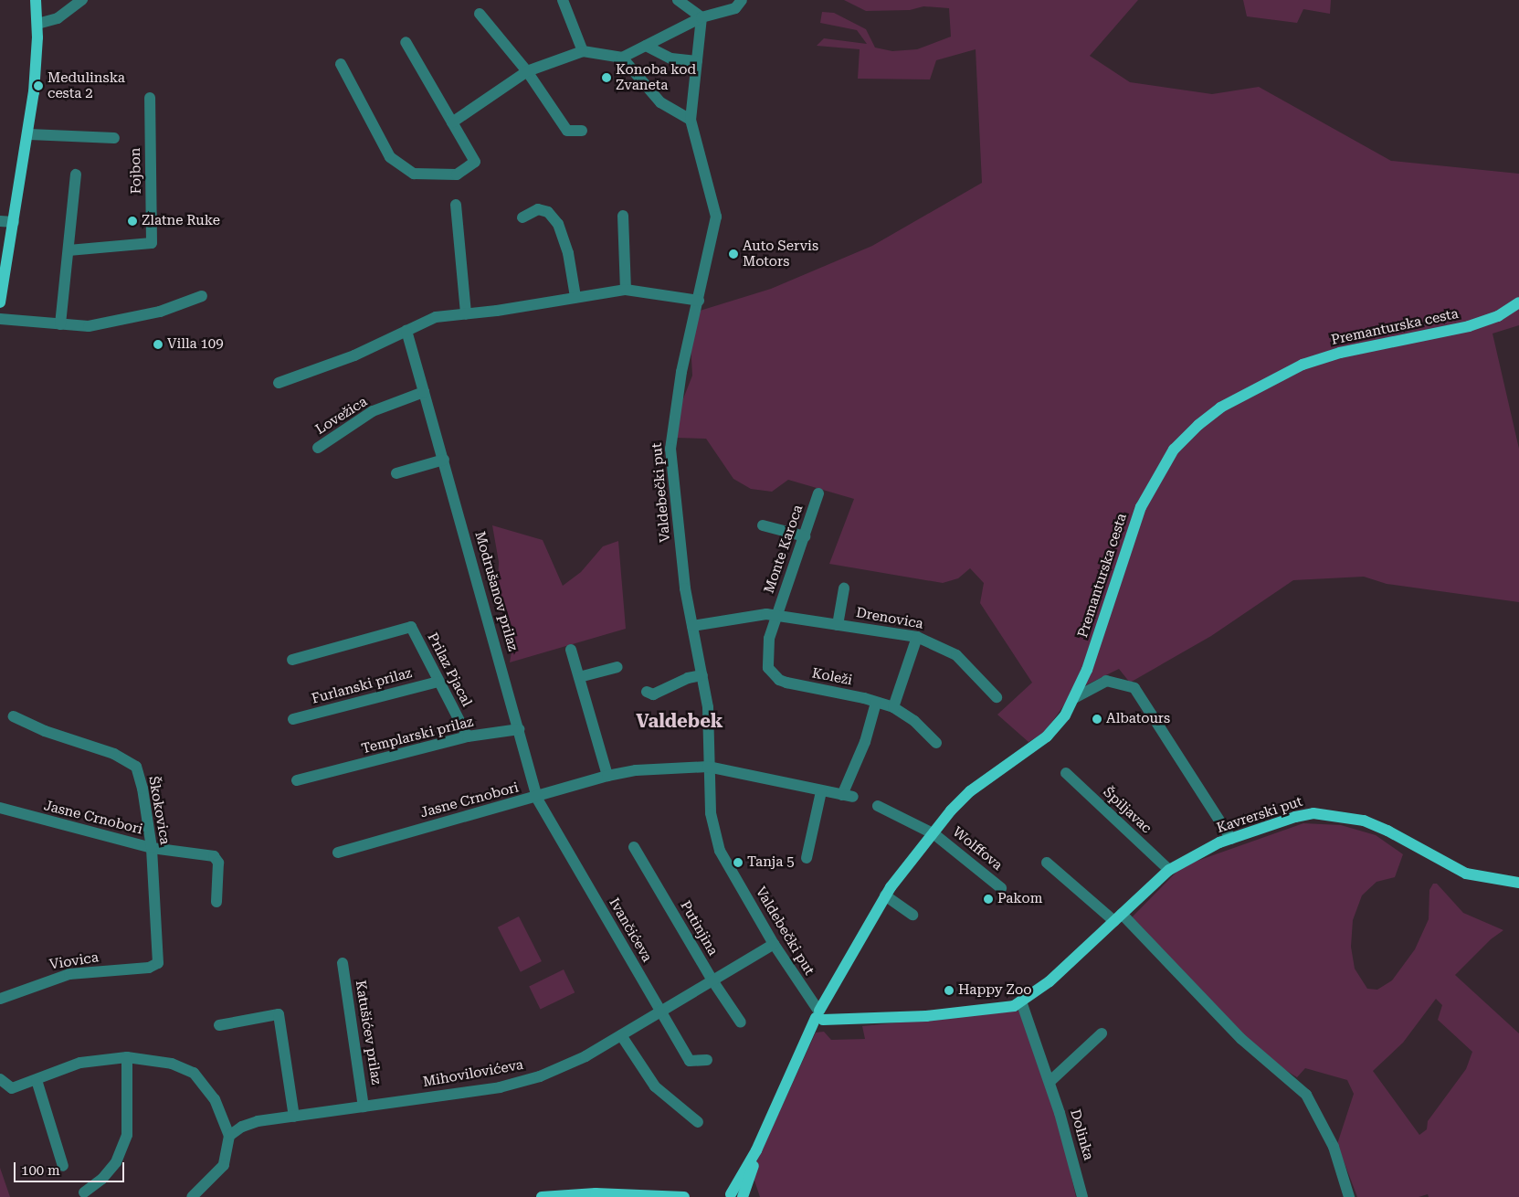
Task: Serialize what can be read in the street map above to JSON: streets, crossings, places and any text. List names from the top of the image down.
{
  "streets": {
    "main road": ["Premanturska cesta", "Kavrerski put"],
    "street": [
      "Fojbon",
      "Lovežica",
      "Valdebečki put",
      "Monte Karoca",
      "Modrušanov prilaz",
      "Drenovica",
      "Prilaz Pjacal",
      "Koleži",
      "Furlanski prilaz",
      "Templarski prilaz",
      "Jasne Crnobori",
      "Škokovica",
      "Špiljavac",
      "Wolffova",
      "Putinjina",
      "Ivančićeva",
      "Viovica",
      "Katušićev prilaz",
      "Mihovilovićeva",
      "Dolinka"
    ]
  },
  "crossings": [
    ["Premanturska cesta", "Valdebečki put"],
    ["Premanturska cesta", "Kavrerski put"],
    ["Premanturska cesta", "Wolffova"],
    ["Lovežica", "Modrušanov prilaz"],
    ["Valdebečki put", "Drenovica"],
    ["Valdebečki put", "Jasne Crnobori"],
    ["Valdebečki put", "Kavrerski put"],
    ["Valdebečki put", "Mihovilovićeva"],
    ["Monte Karoca", "Drenovica"],
    ["Monte Karoca", "Koleži"],
    ["Modrušanov prilaz", "Templarski prilaz"],
    ["Modrušanov prilaz", "Jasne Crnobori"],
    ["Modrušanov prilaz", "Ivančićeva"],
    ["Drenovica", "Koleži"],
    ["Prilaz Pjacal", "Furlanski prilaz"],
    ["Prilaz Pjacal", "Templarski prilaz"],
    ["Koleži", "Jasne Crnobori"],
    ["Jasne Crnobori", "Škokovica"],
    ["Jasne Crnobori", "Ivančićeva"],
    ["Škokovica", "Viovica"],
    ["Špiljavac", "Kavrerski put"],
    ["Kavrerski put", "Dolinka"],
    ["Putinjina", "Mihovilovićeva"],
    ["Ivančićeva", "Mihovilovićeva"],
    ["Katušićev prilaz", "Mihovilovićeva"]
  ],
  "districts": ["Valdebek"],
  "places": [
    "Konoba kod Zvaneta",
    "Medulinska cesta 2",
    "Zlatne Ruke",
    "Auto Servis Motors",
    "Villa 109",
    "Albatours",
    "Tanja 5",
    "Pakom",
    "Happy Zoo"
  ],
  "scale_bar": "100 m"
}
